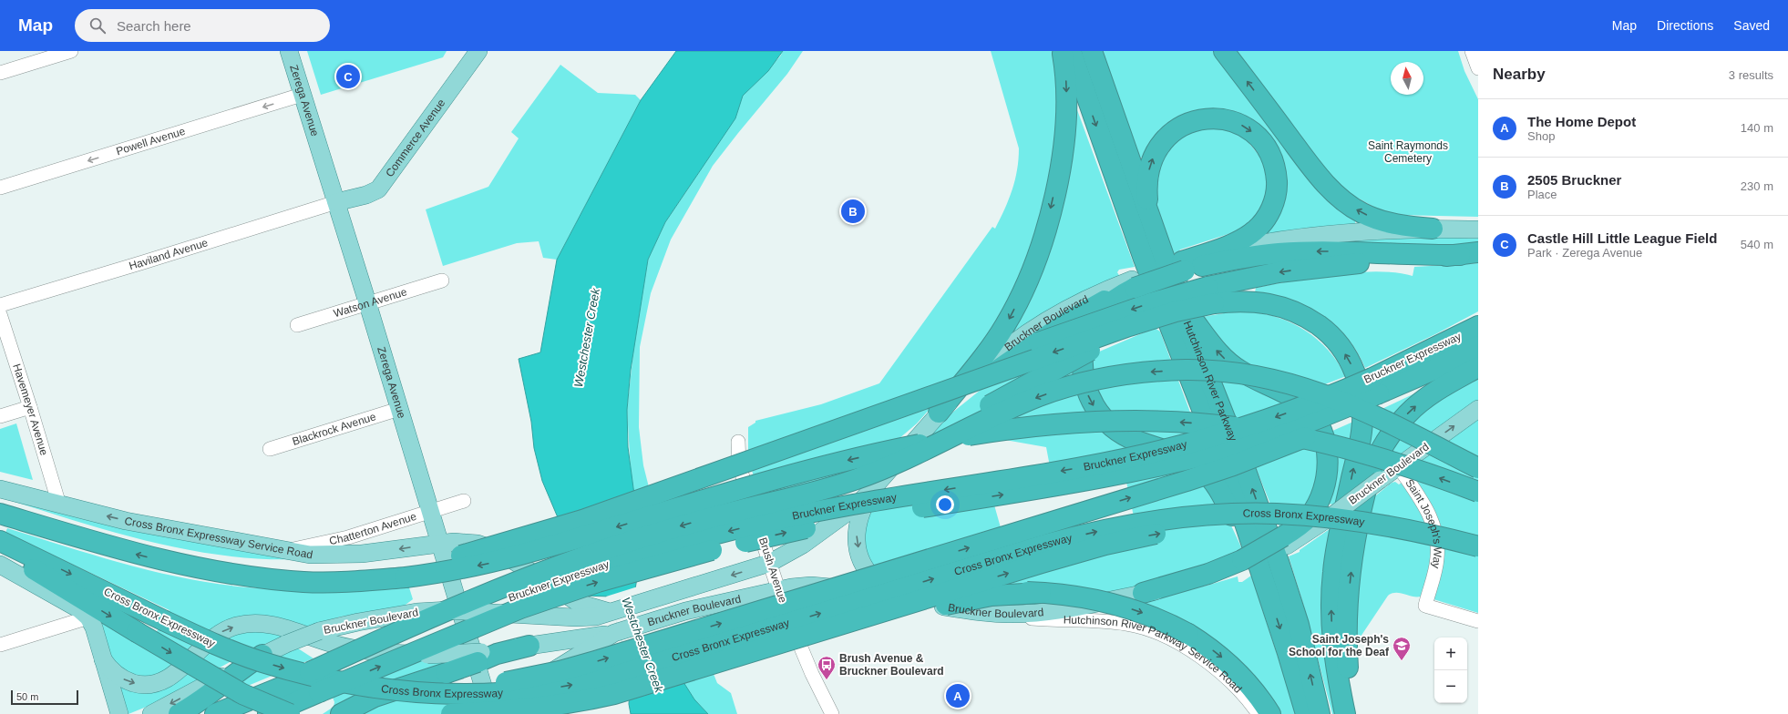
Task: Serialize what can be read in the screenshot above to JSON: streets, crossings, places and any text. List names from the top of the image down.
{
  "streets": {
    "highway": ["Bruckner Expressway", "Hutchinson River Parkway", "Cross Bronx Expressway"],
    "main road": [
      "Zerega Avenue",
      "Commerce Avenue",
      "Bruckner Boulevard",
      "Cross Bronx Expressway Service Road"
    ],
    "street": [
      "Powell Avenue",
      "Haviland Avenue",
      "Watson Avenue",
      "Havemeyer Avenue",
      "Blackrock Avenue",
      "Saint Joseph's Way",
      "Chatterton Avenue",
      "Brush Avenue",
      "Hutchinson River Parkway Service Road"
    ]
  },
  "crossings": [
    ["Zerega Avenue", "Commerce Avenue"],
    ["Zerega Avenue", "Powell Avenue"],
    ["Zerega Avenue", "Haviland Avenue"],
    ["Zerega Avenue", "Watson Avenue"],
    ["Zerega Avenue", "Bruckner Boulevard"],
    ["Zerega Avenue", "Blackrock Avenue"],
    ["Zerega Avenue", "Chatterton Avenue"],
    ["Zerega Avenue", "Cross Bronx Expressway Service Road"],
    ["Commerce Avenue", "Haviland Avenue"],
    ["Bruckner Boulevard", "Saint Joseph's Way"],
    ["Bruckner Boulevard", "Brush Avenue"],
    ["Bruckner Boulevard", "Hutchinson River Parkway Service Road"],
    ["Havemeyer Avenue", "Cross Bronx Expressway Service Road"],
    ["Chatterton Avenue", "Cross Bronx Expressway Service Road"]
  ],
  "one_way": ["Powell Avenue"],
  "water": ["Westchester Creek"],
  "parks": ["Saint Raymonds Cemetery"],
  "places": {
    "school or university": ["Saint Joseph's School for the Deaf"],
    "bus stop": ["Brush Avenue & Bruckner Boulevard"]
  },
  "scale_bar": "50 m",
  "north": "top",
  "page": {
    "header": "Map",
    "search": "Search here",
    "nav": ["Map", "Directions", "Saved"],
    "heading": ["Nearby", "3 results"],
    "pins": ["C", "B", "A"],
    "list": [
      {
        "mark": "A",
        "name": "The Home Depot",
        "note": "Shop",
        "value": "140 m"
      },
      {
        "mark": "B",
        "name": "2505 Bruckner",
        "note": "Place",
        "value": "230 m"
      },
      {
        "mark": "C",
        "name": "Castle Hill Little League Field",
        "note": "Park · Zerega Avenue",
        "value": "540 m"
      }
    ],
    "map_buttons": ["+", "−"],
    "scale": "50 m"
  }
}
